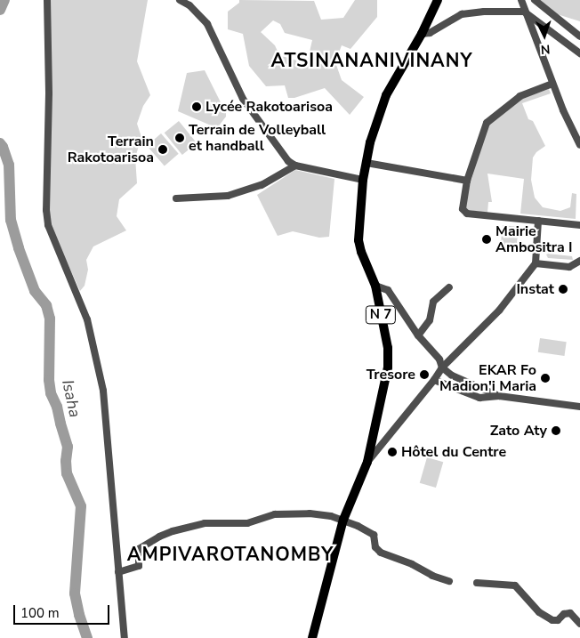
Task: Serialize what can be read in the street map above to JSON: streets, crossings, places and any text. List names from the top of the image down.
{
  "streets": {
    "main road": ["N 7"]
  },
  "districts": ["ATSINANANIVINANY", "AMPIVAROTANOMBY"],
  "water": ["Isaha"],
  "places": [
    "Lycée Rakotoarisoa",
    "Terrain de Volleyball et handball",
    "Terrain Rakotoarisoa",
    "Mairie Ambositra I",
    "Instat",
    "Tresore",
    "EKAR Fo Madion'i Maria",
    "Zato Aty",
    "Hôtel du Centre"
  ],
  "scale_bar": "100 m",
  "north": "bottom"
}
